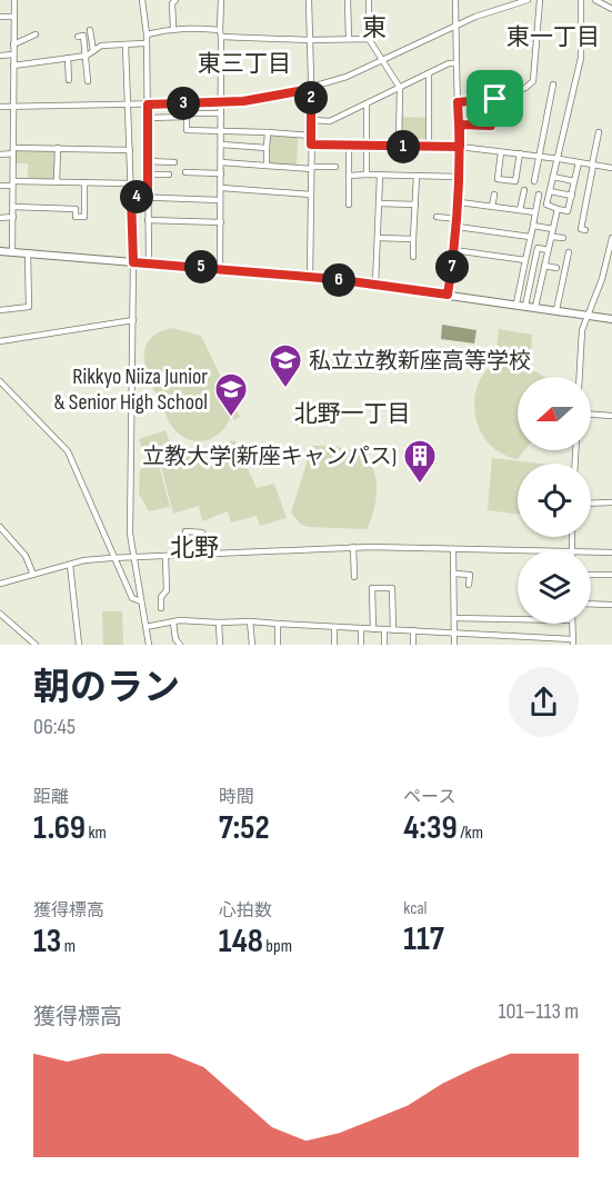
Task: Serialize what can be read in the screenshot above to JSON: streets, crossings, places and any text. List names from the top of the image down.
{
  "districts": [
    "東",
    "東一丁目",
    "東三丁目",
    "北野一丁目",
    "北野"
  ],
  "places": {
    "school or university": ["私立立教新座高等学校", "Rikkyo Niiza Junior & Senior High School"],
    "building": ["立教大学(新座キャンパス)"]
  },
  "north": "left",
  "page": {
    "pins": [
      "2",
      "3",
      "1",
      "4",
      "5",
      "7",
      "6"
    ],
    "heading": ["朝のラン", "06:45"],
    "stats": [
      ["距離", "1.69 km"],
      ["時間", "7:52"],
      ["ペース", "4:39 /km"],
      ["獲得標高", "13 m"],
      ["心拍数", "148 bpm"],
      ["kcal", "117"]
    ],
    "chart": ["獲得標高", "101–113 m"]
  }
}
